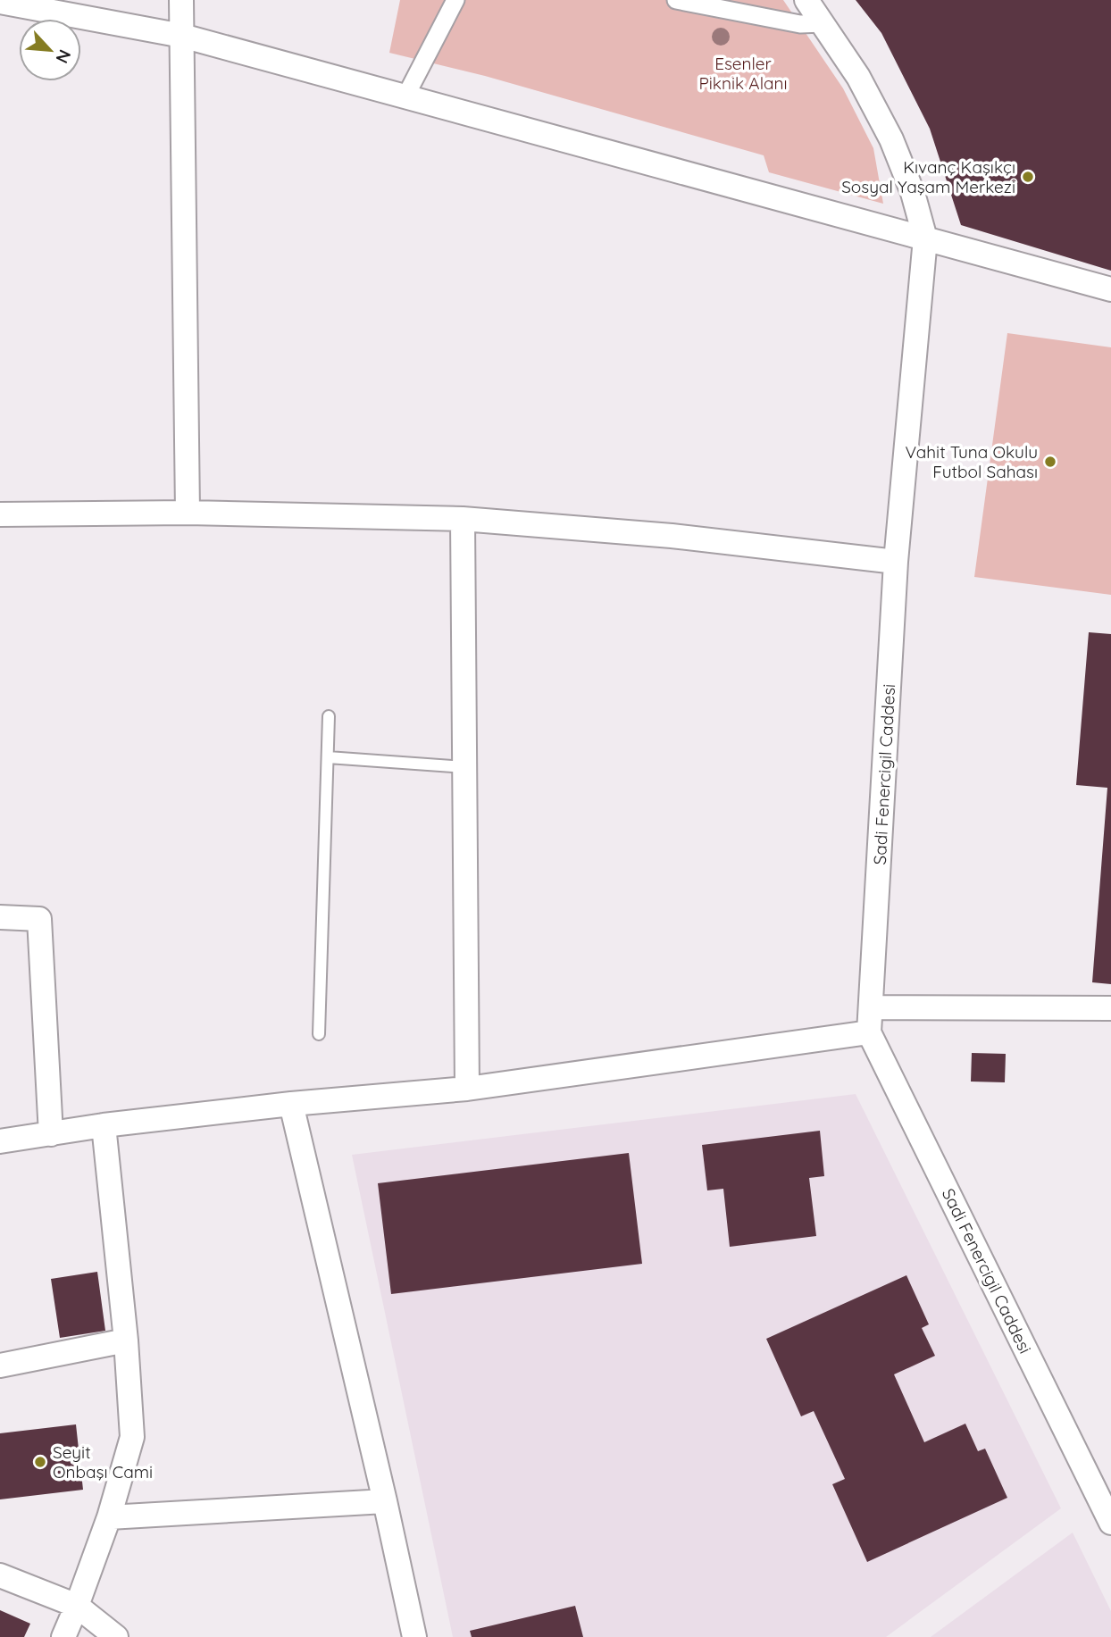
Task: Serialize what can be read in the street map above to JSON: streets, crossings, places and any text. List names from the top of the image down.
{
  "streets": {
    "street": ["Sadi Fenercigil Caddesi"]
  },
  "parks": ["Esenler Piknik Alanı"],
  "places": ["Kıvanç Kaşıkçı Sosyal Yaşam Merkezi", "Vahit Tuna Okulu Futbol Sahası", "Seyit Onbaşı Cami"],
  "north": "bottom right"
}
